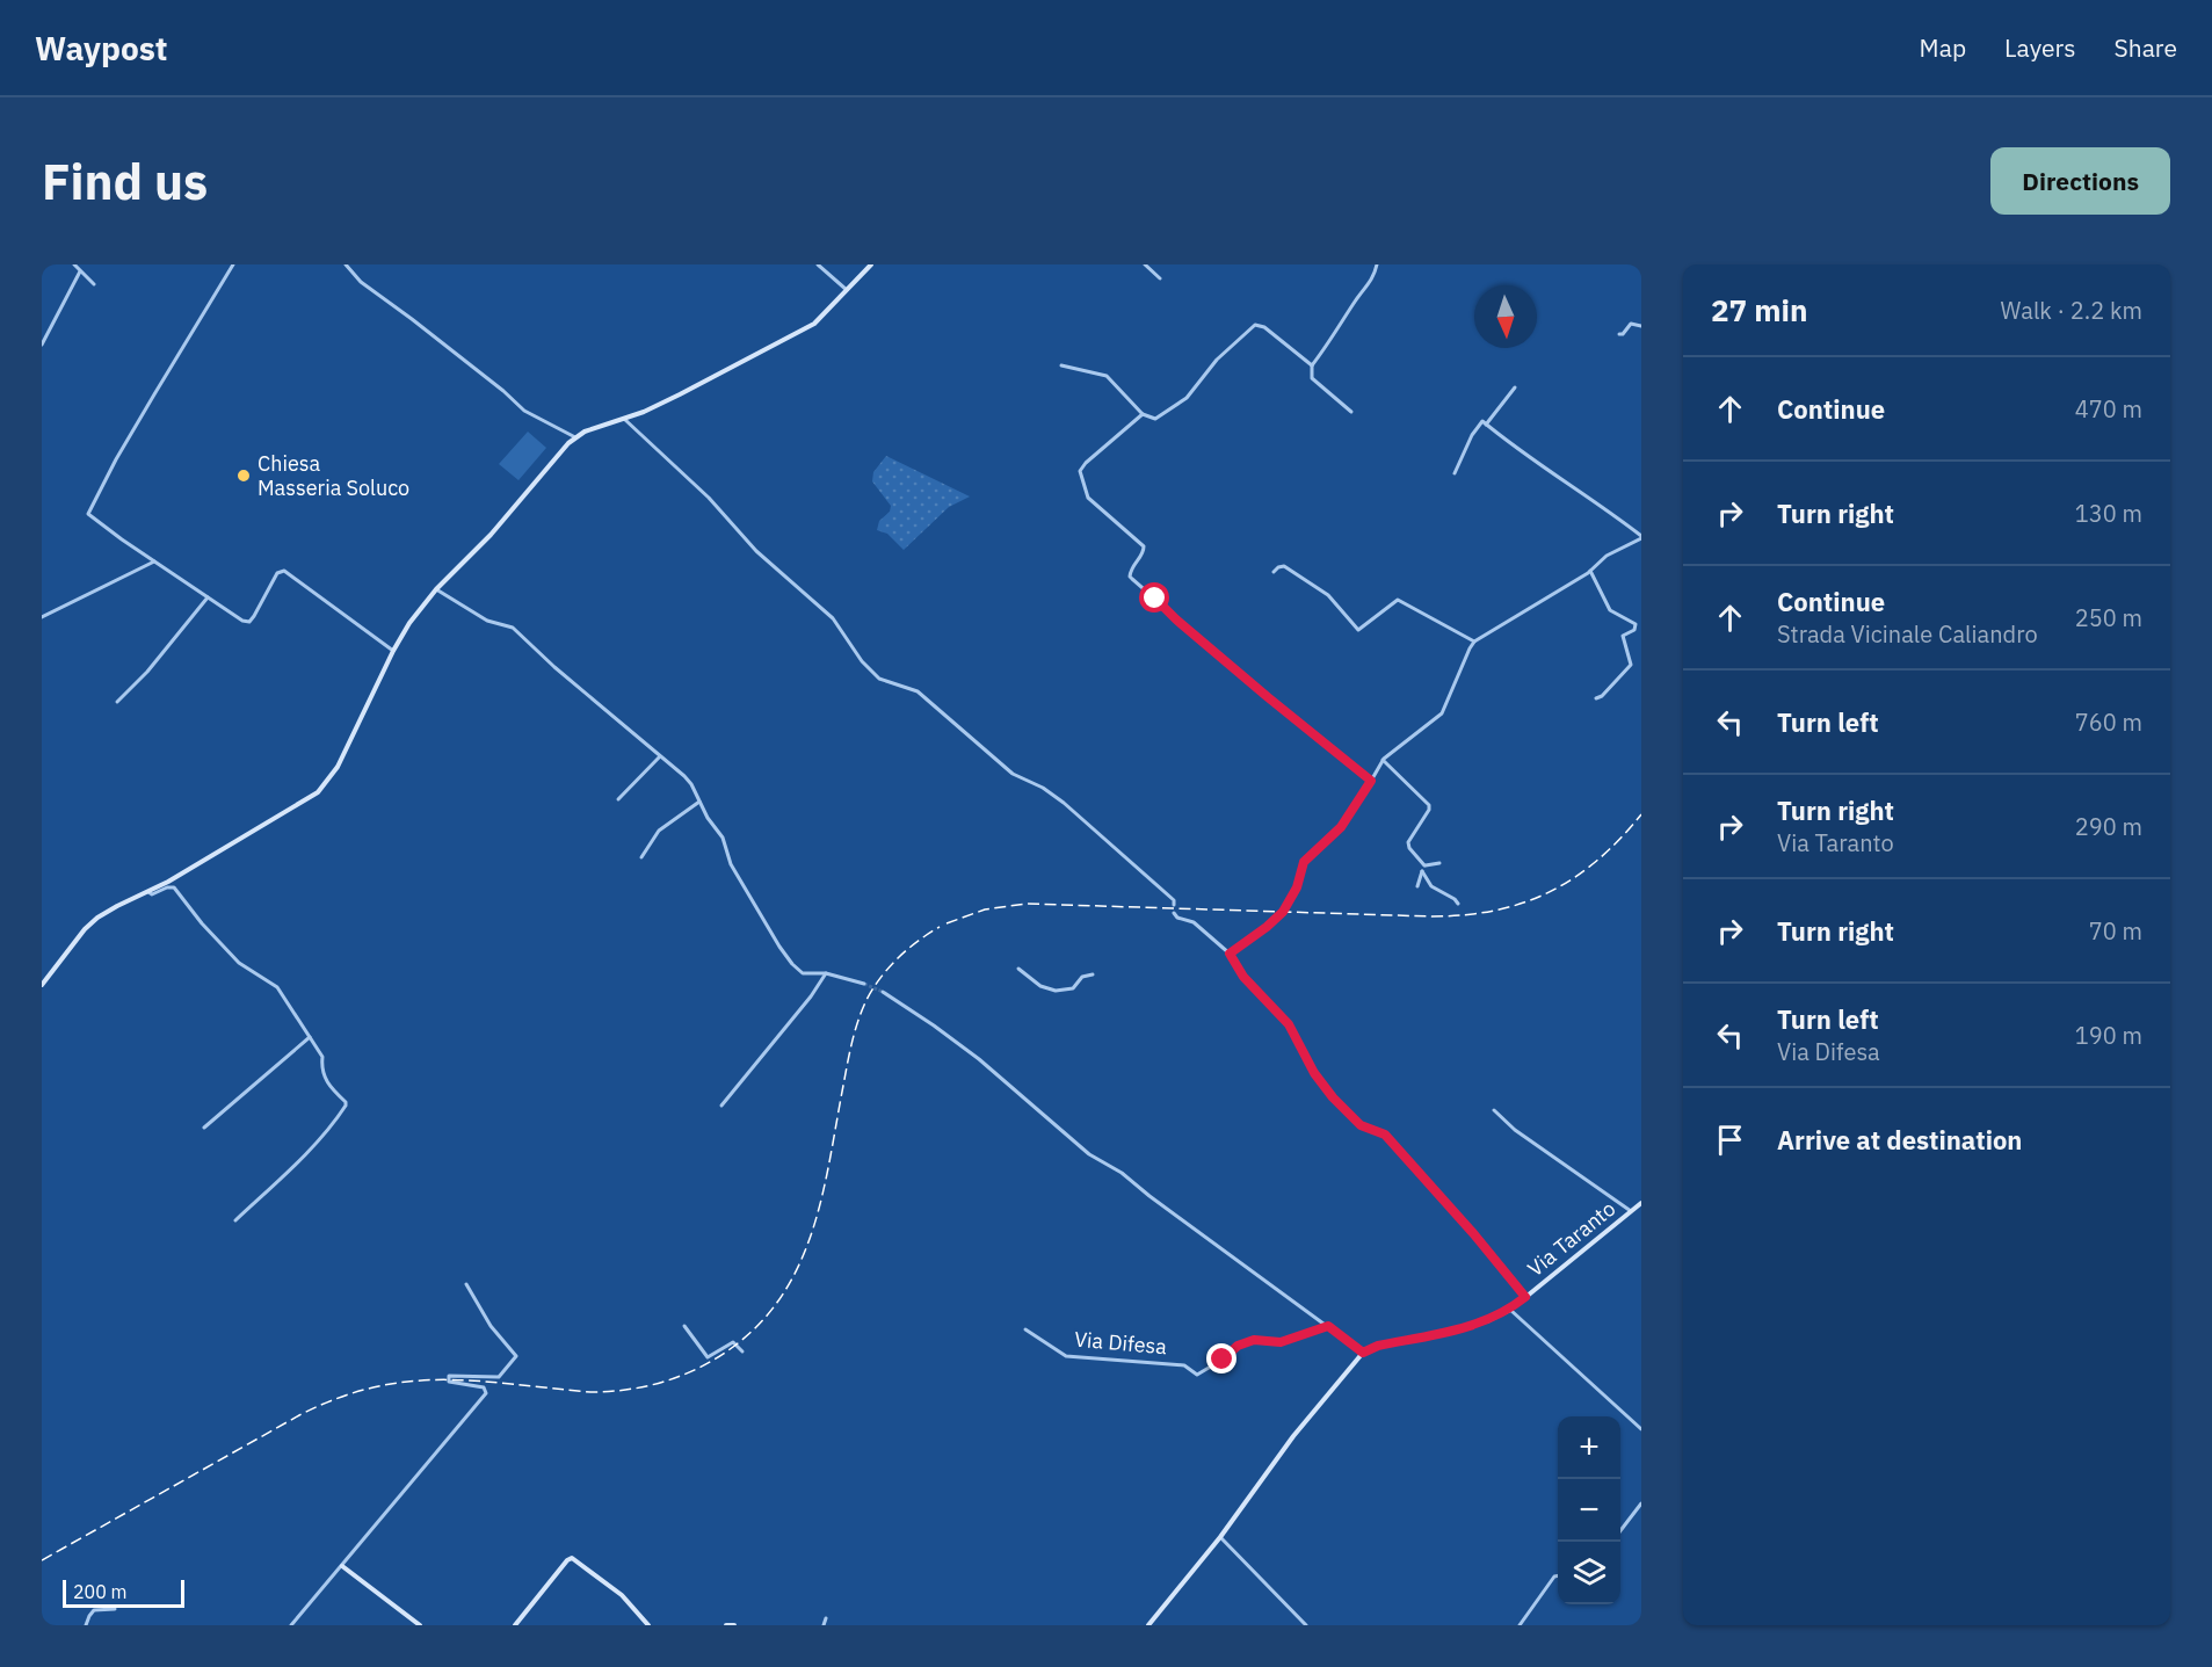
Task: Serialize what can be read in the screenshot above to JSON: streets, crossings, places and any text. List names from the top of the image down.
{
  "streets": {
    "main road": ["Via Taranto"],
    "street": ["Via Difesa"]
  },
  "places": ["Chiesa Masseria Soluco"],
  "scale_bar": "200 m",
  "north": "bottom",
  "page": {
    "header": "Waypost",
    "nav": ["Map", "Layers", "Share"],
    "buttons": "Directions",
    "title": "Find us",
    "heading": ["27 min", "Walk · 2.2 km"],
    "list": [
      ["Continue", "470 m"],
      ["Turn right", "130 m"],
      ["Continue", "Strada Vicinale Caliandro", "250 m"],
      ["Turn left", "760 m"],
      ["Turn right", "Via Taranto", "290 m"],
      ["Turn right", "70 m"],
      ["Turn left", "Via Difesa", "190 m"],
      "Arrive at destination"
    ],
    "map_buttons": ["+", "−"],
    "scale": "200 m"
  }
}
